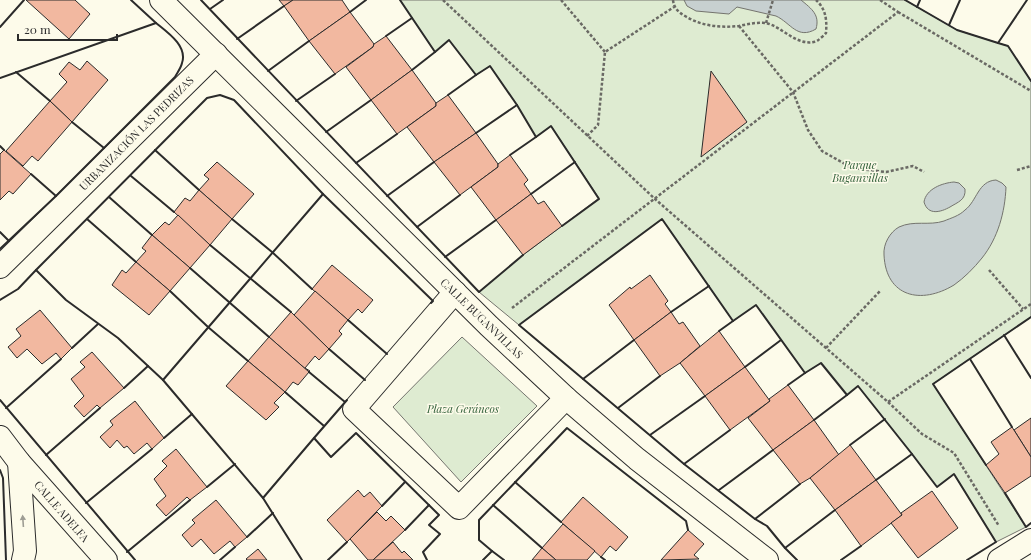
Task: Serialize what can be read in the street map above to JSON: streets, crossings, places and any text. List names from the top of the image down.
{
  "streets": {
    "street": ["URBANIZACIÓN LAS PEDRIZAS", "CALLE BUGANVILLAS", "CALLE ADELFA"]
  },
  "crossings": [
    ["URBANIZACIÓN LAS PEDRIZAS", "CALLE BUGANVILLAS"]
  ],
  "one_way": ["CALLE ADELFA"],
  "parks": ["Parque Buganvillas", "Plaza Geráneos"],
  "scale_bar": "20 m"
}
